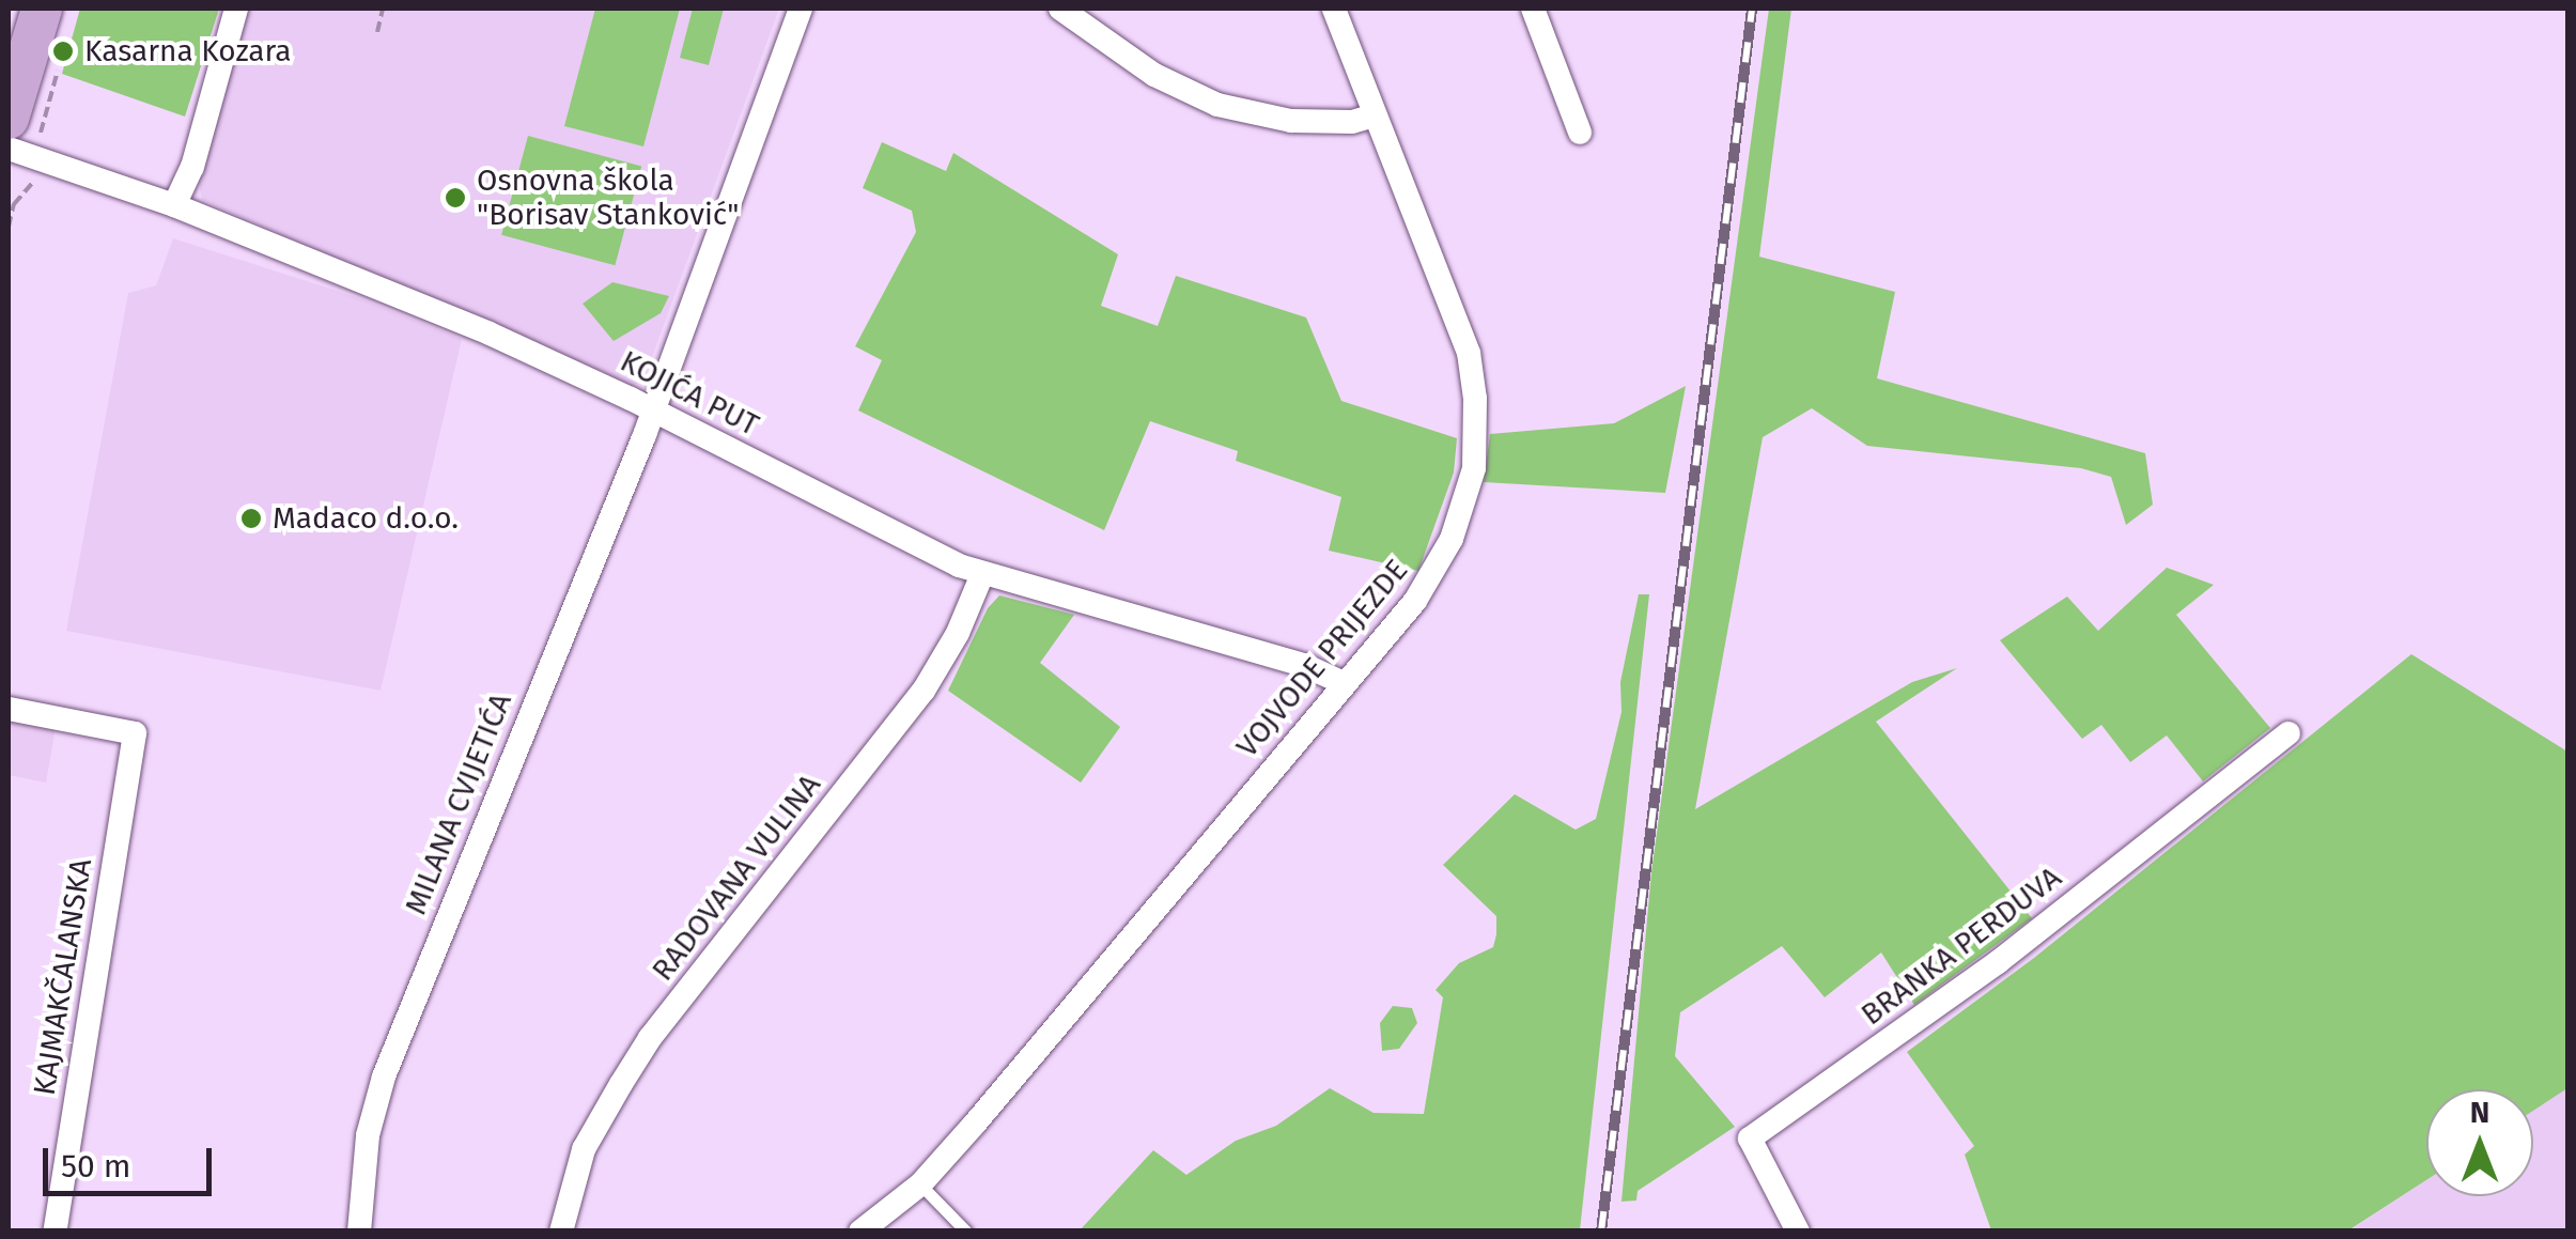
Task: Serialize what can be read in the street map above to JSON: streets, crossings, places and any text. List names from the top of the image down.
{
  "streets": {
    "street": [
      "KOJIĆA PUT",
      "VOJVODE PRIJEZDE",
      "MILANA CVIJETIĆA",
      "RADOVANA VULINA",
      "BRANKA PERDUVA",
      "KAJMAKČALANSKA"
    ]
  },
  "crossings": [
    ["KOJIĆA PUT", "VOJVODE PRIJEZDE"],
    ["KOJIĆA PUT", "MILANA CVIJETIĆA"],
    ["KOJIĆA PUT", "RADOVANA VULINA"]
  ],
  "places": ["Kasarna Kozara", "Osnovna škola \"Borisav Stanković\"", "Madaco d.o.o."],
  "scale_bar": "50 m",
  "north": "top"
}
